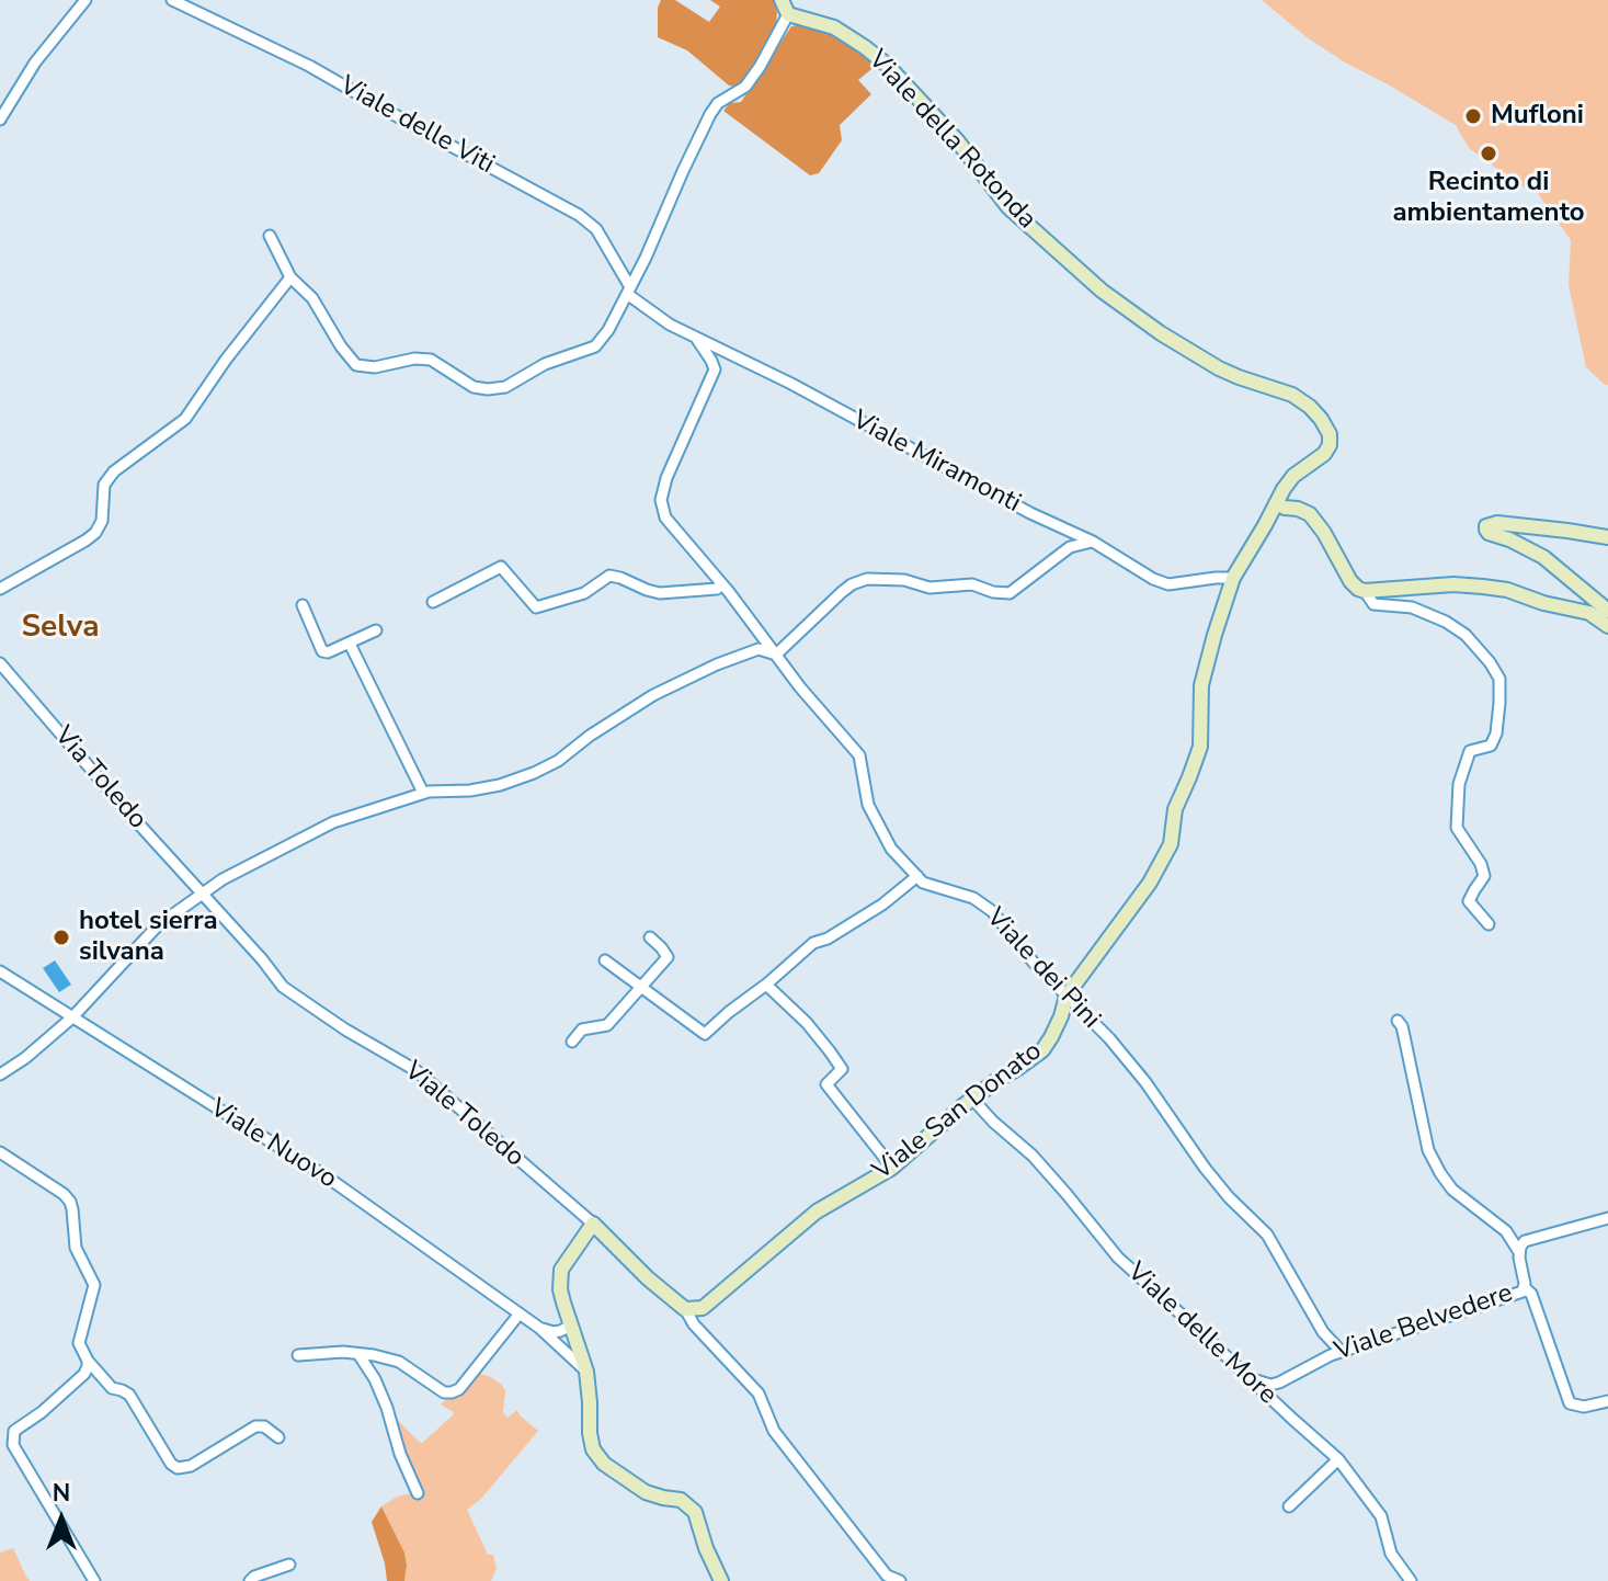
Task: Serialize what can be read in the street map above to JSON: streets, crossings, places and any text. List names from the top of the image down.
{
  "streets": {
    "street": [
      "Viale delle Viti",
      "Viale della Rotonda",
      "Viale Miramonti",
      "Via Toledo",
      "Viale dei Pini",
      "Viale San Donato",
      "Viale Toledo",
      "Viale Nuovo",
      "Viale Belvedere",
      "Viale delle More"
    ]
  },
  "crossings": [
    ["Viale delle Viti", "Viale Miramonti"],
    ["Viale della Rotonda", "Viale San Donato"],
    ["Viale Miramonti", "Viale dei Pini"],
    ["Viale Miramonti", "Viale San Donato"],
    ["Via Toledo", "Viale Toledo"],
    ["Viale dei Pini", "Viale San Donato"],
    ["Viale dei Pini", "Viale Belvedere"],
    ["Viale San Donato", "Viale Toledo"],
    ["Viale San Donato", "Viale delle More"],
    ["Viale Belvedere", "Viale delle More"]
  ],
  "districts": ["Selva"],
  "places": ["Mufloni", "Recinto di ambientamento", "hotel sierra silvana"],
  "north": "top"
}
